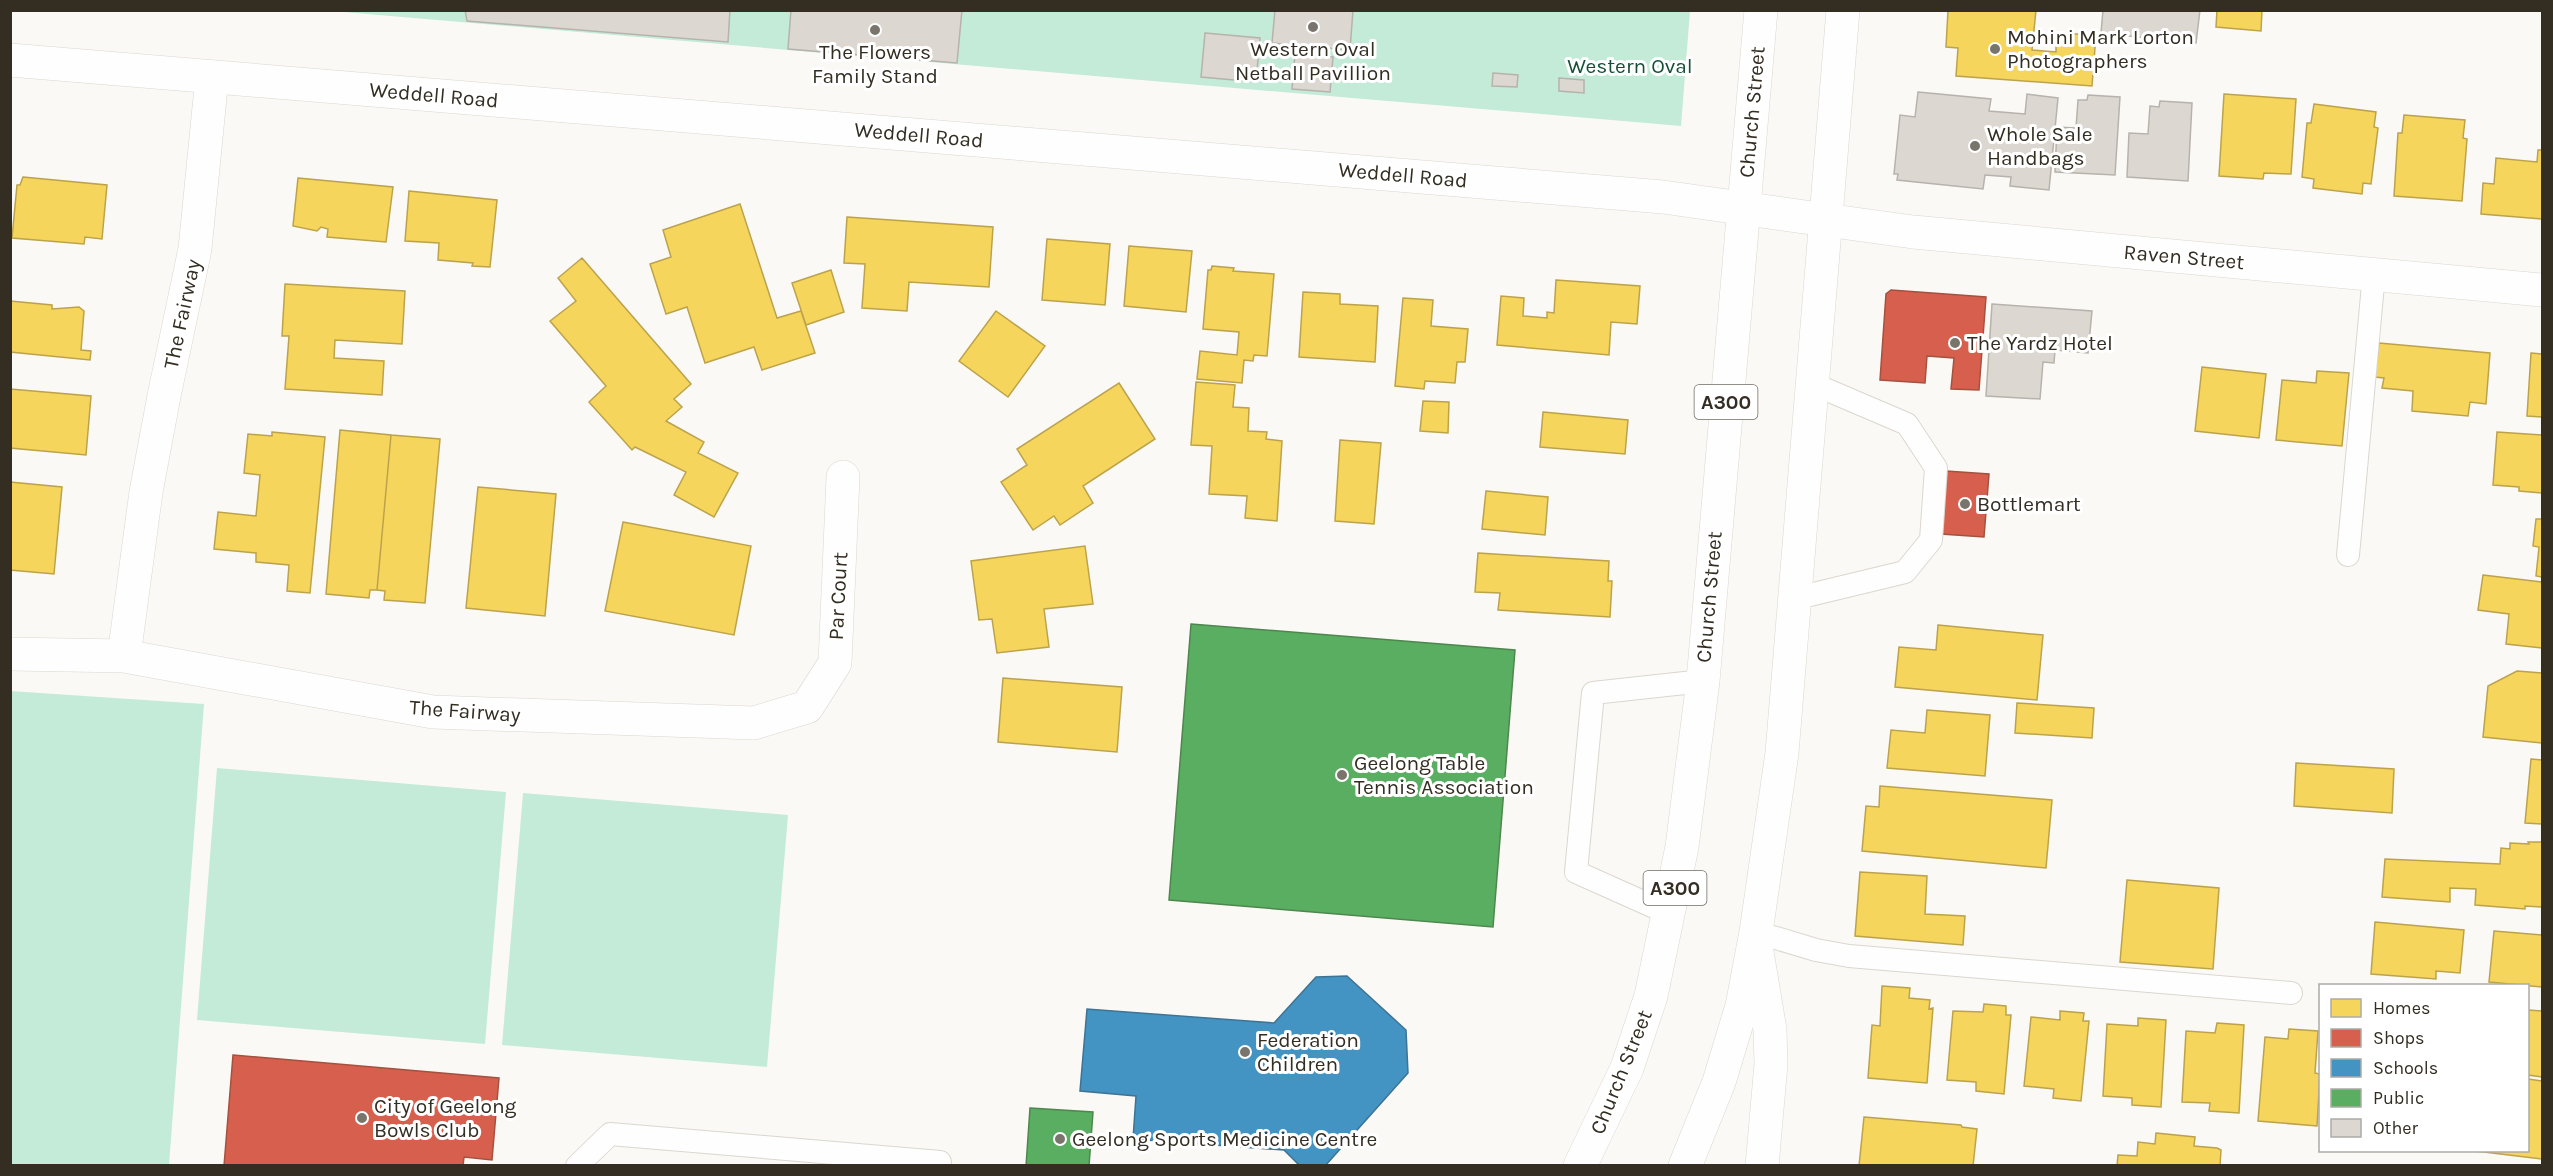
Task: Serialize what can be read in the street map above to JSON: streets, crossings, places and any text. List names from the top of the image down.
{
  "streets": {
    "main road": [
      "Weddell Road",
      "Church Street",
      "Raven Street",
      "The Fairway",
      "A300",
      "Par Court"
    ]
  },
  "crossings": [
    ["Weddell Road", "Church Street"],
    ["Weddell Road", "Raven Street"],
    ["Weddell Road", "The Fairway"],
    ["The Fairway", "Par Court"]
  ],
  "parks": ["Western Oval"],
  "places": [
    "Western Oval Netball Pavillion",
    "The Flowers Family Stand",
    "Mohini Mark Lorton Photographers",
    "Whole Sale Handbags",
    "The Yardz Hotel",
    "Bottlemart",
    "Geelong Table Tennis Association",
    "Federation Children",
    "City of Geelong Bowls Club",
    "Geelong Sports Medicine Centre"
  ],
  "legend": [
    "Homes",
    "Shops",
    "Schools",
    "Public",
    "Other"
  ]
}
